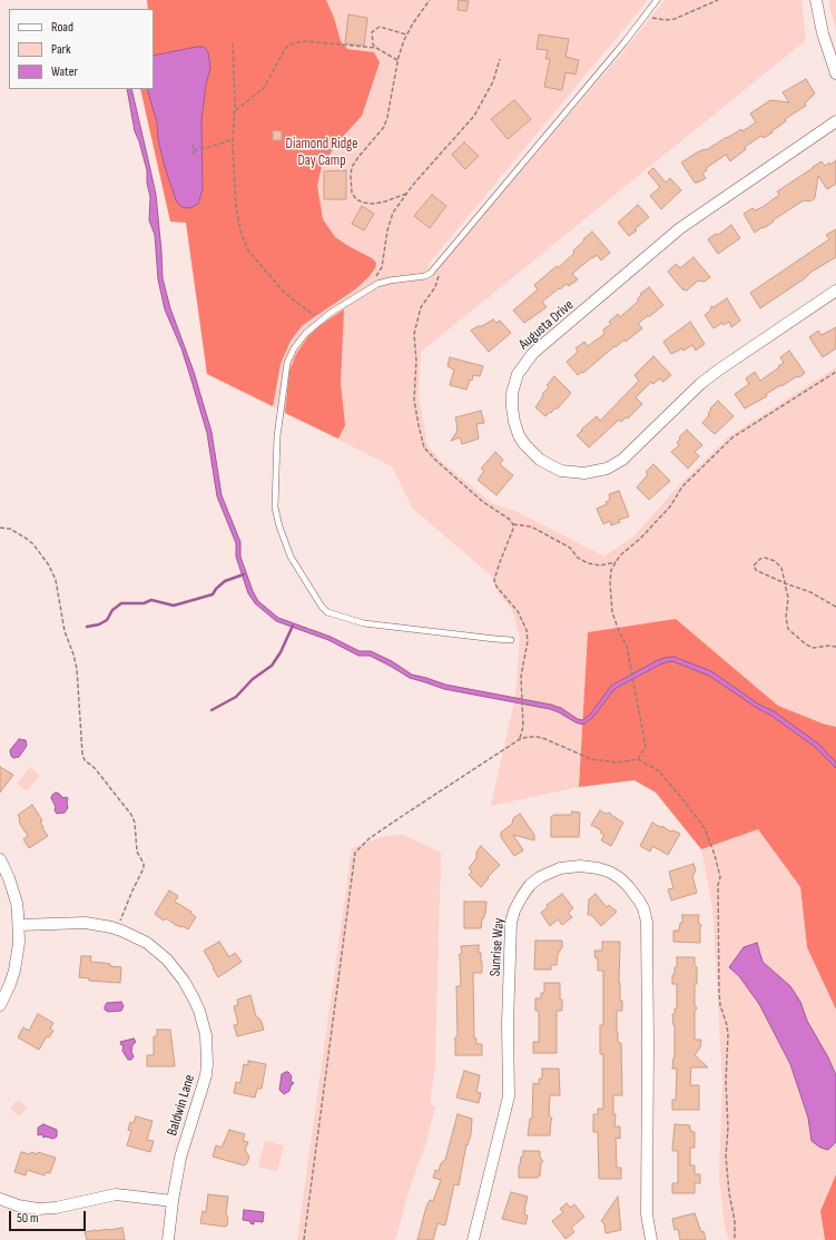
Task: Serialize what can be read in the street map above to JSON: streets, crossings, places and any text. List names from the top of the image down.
{
  "streets": {
    "street": ["Augusta Drive", "Sunrise Way", "Baldwin Lane"]
  },
  "parks": ["Diamond Ridge Day Camp"],
  "legend": ["Road", "Park", "Water"],
  "scale_bar": "50 m"
}
